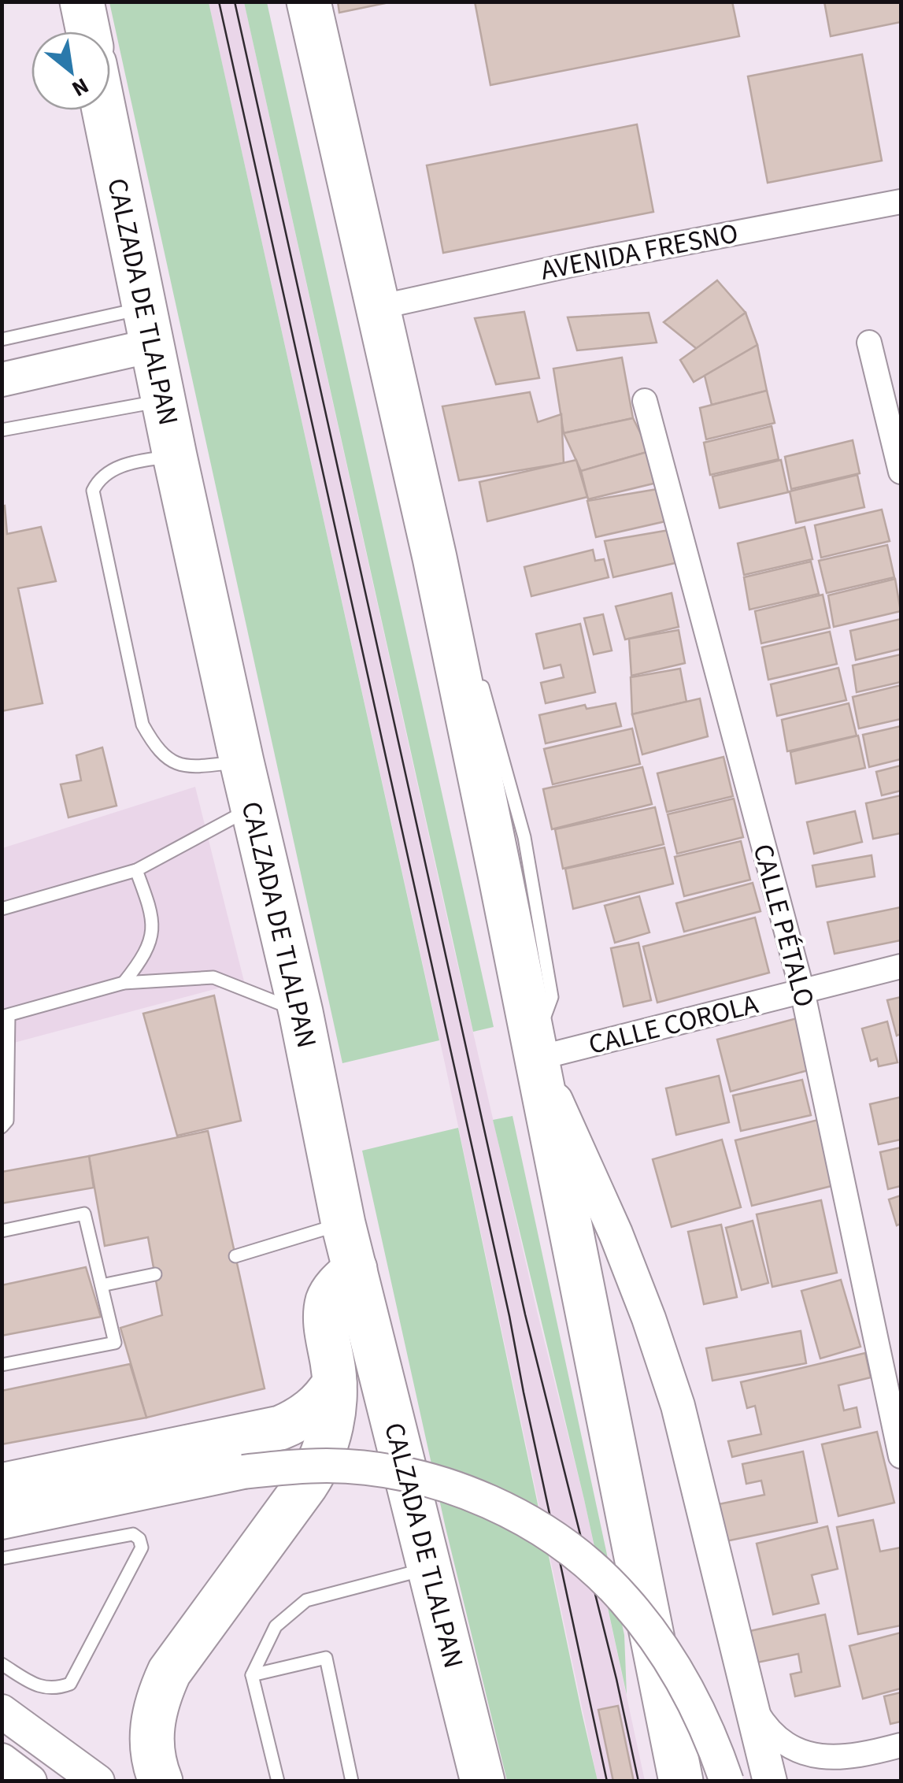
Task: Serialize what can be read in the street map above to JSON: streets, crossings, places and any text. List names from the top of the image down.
{
  "streets": {
    "highway": ["CALZADA DE TLALPAN"],
    "street": ["AVENIDA FRESNO", "CALLE PÉTALO", "CALLE COROLA"]
  },
  "crossings": [
    ["CALLE PÉTALO", "CALLE COROLA"]
  ],
  "north": "bottom right"
}
